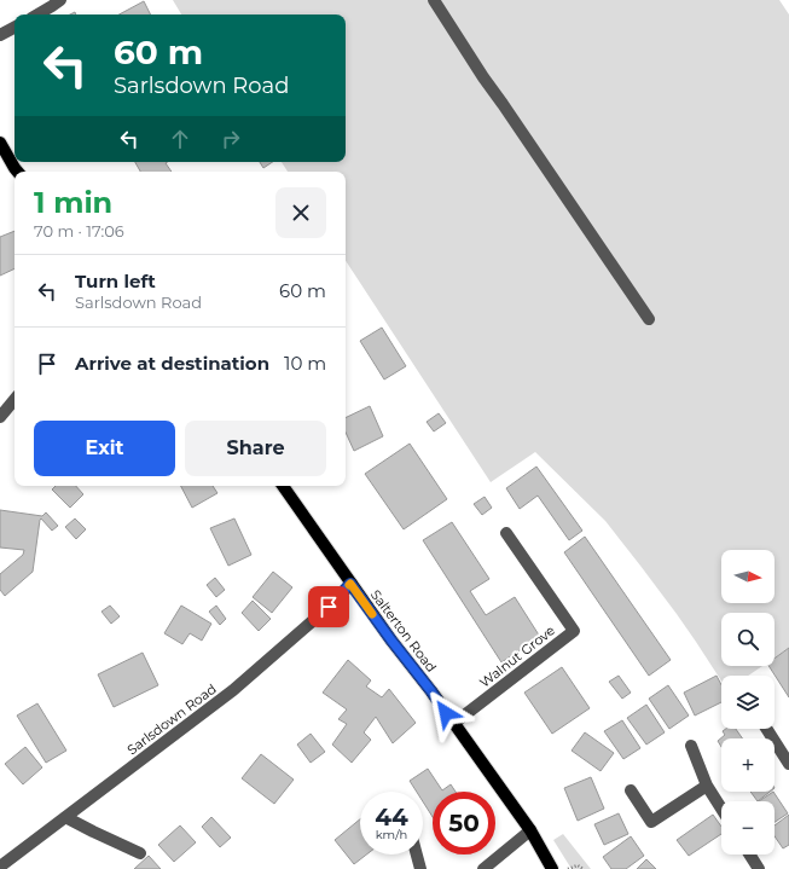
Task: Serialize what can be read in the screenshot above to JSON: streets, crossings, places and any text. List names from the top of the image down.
{
  "streets": {
    "main road": ["Salterton Road"],
    "street": ["Walnut Grove", "Sarlsdown Road"]
  },
  "crossings": [
    ["Salterton Road", "Walnut Grove"],
    ["Salterton Road", "Sarlsdown Road"]
  ],
  "north": "right",
  "page": {
    "turn": ["60 m", "Sarlsdown Road"],
    "heading": ["1 min", "70 m · 17:06"],
    "list": [
      {
        "name": "Turn left",
        "note": "Sarlsdown Road",
        "value": "60 m"
      },
      {
        "name": "Arrive at destination",
        "value": "10 m"
      }
    ],
    "buttons": ["Exit", "Share"],
    "map_buttons": ["+", "−"],
    "speed": "44 km/h",
    "limit": "50"
  }
}
